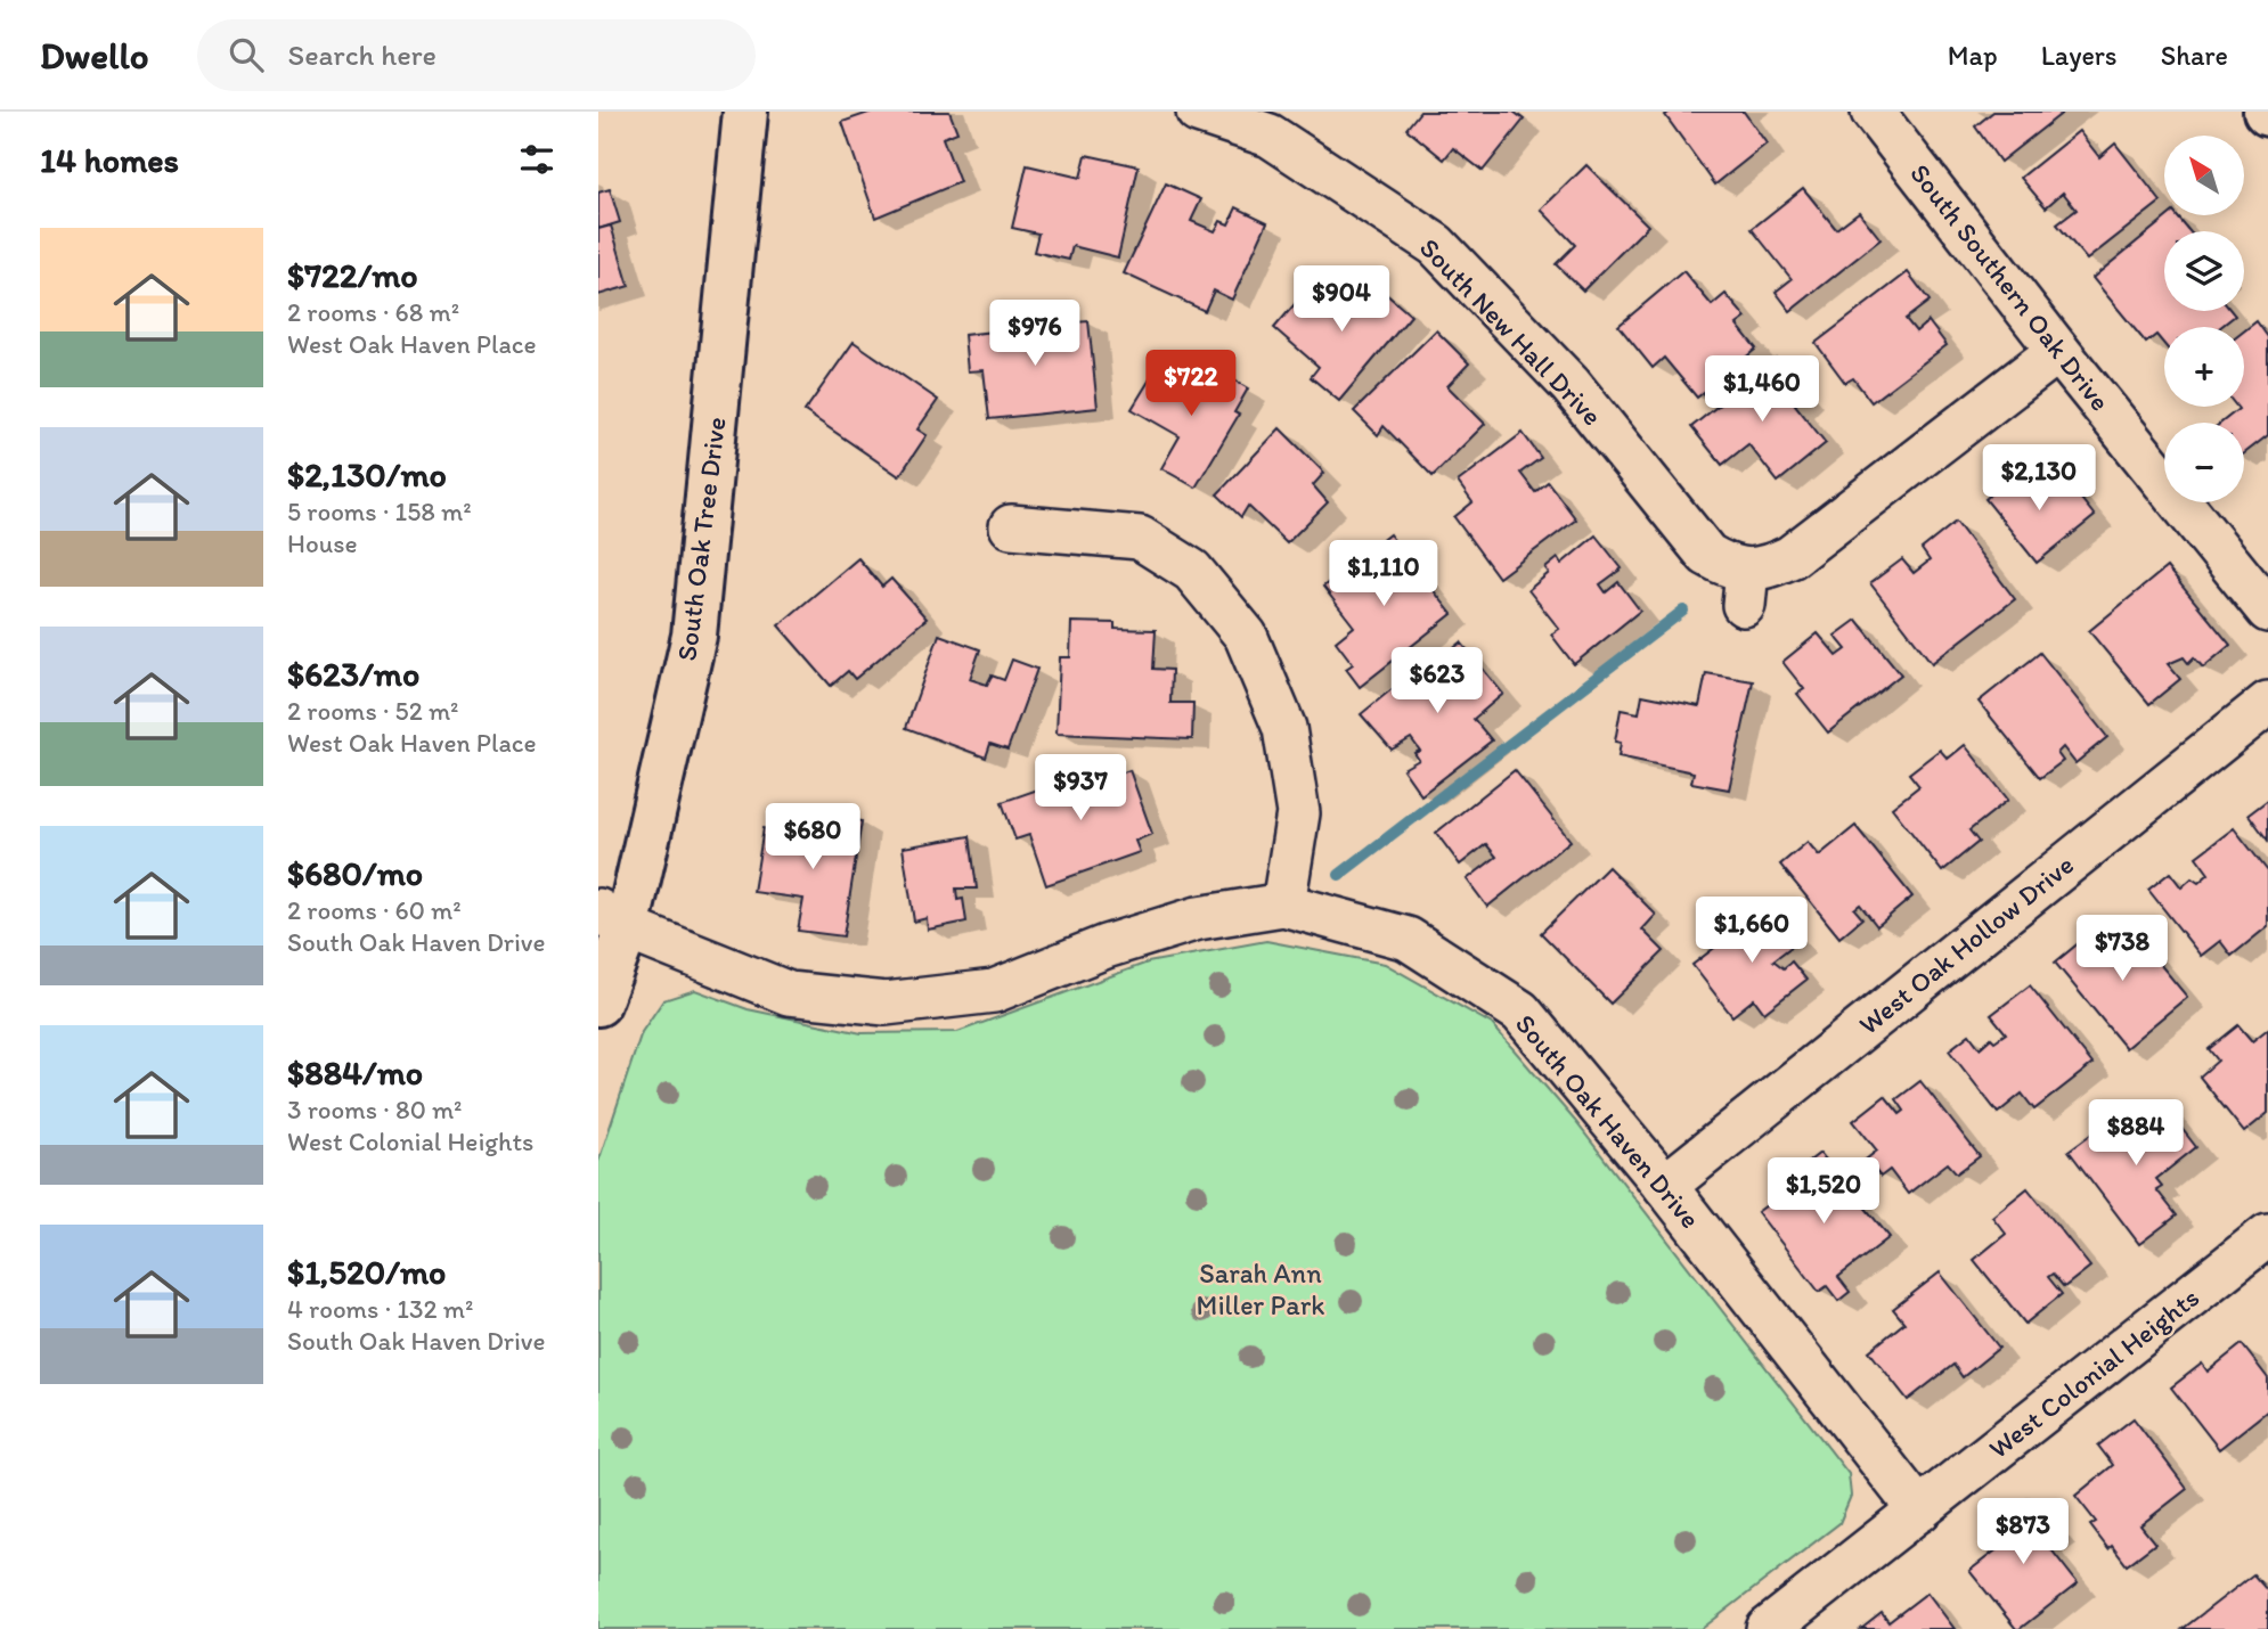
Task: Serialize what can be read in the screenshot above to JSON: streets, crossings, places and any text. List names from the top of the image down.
{
  "streets": {
    "street": [
      "South Southern Oak Drive",
      "South New Hall Drive",
      "South Oak Tree Drive",
      "West Oak Hollow Drive",
      "South Oak Haven Drive",
      "West Colonial Heights"
    ]
  },
  "crossings": [
    ["South Southern Oak Drive", "South New Hall Drive"],
    ["South Oak Tree Drive", "South Oak Haven Drive"],
    ["West Oak Hollow Drive", "South Oak Haven Drive"],
    ["South Oak Haven Drive", "West Colonial Heights"]
  ],
  "parks": ["Sarah Ann Miller Park"],
  "north": "top left",
  "page": {
    "header": "Dwello",
    "search": "Search here",
    "nav": ["Map", "Layers", "Share"],
    "heading": "14 homes",
    "map_buttons": ["+", "−"],
    "list": [
      {
        "name": "$722/mo",
        "note": "2 rooms · 68 m² · West Oak Haven Place"
      },
      {
        "name": "$2,130/mo",
        "note": "5 rooms · 158 m² · House"
      },
      {
        "name": "$623/mo",
        "note": "2 rooms · 52 m² · West Oak Haven Place"
      },
      {
        "name": "$680/mo",
        "note": "2 rooms · 60 m² · South Oak Haven Drive"
      },
      {
        "name": "$884/mo",
        "note": "3 rooms · 80 m² · West Colonial Heights"
      },
      {
        "name": "$1,520/mo",
        "note": "4 rooms · 132 m² · South Oak Haven Drive"
      }
    ],
    "price": [
      "$904",
      "$976",
      "$722",
      "$1,460",
      "$2,130",
      "$1,110",
      "$623",
      "$937",
      "$680",
      "$1,660",
      "$738",
      "$884",
      "$1,520",
      "$873"
    ]
  }
}
